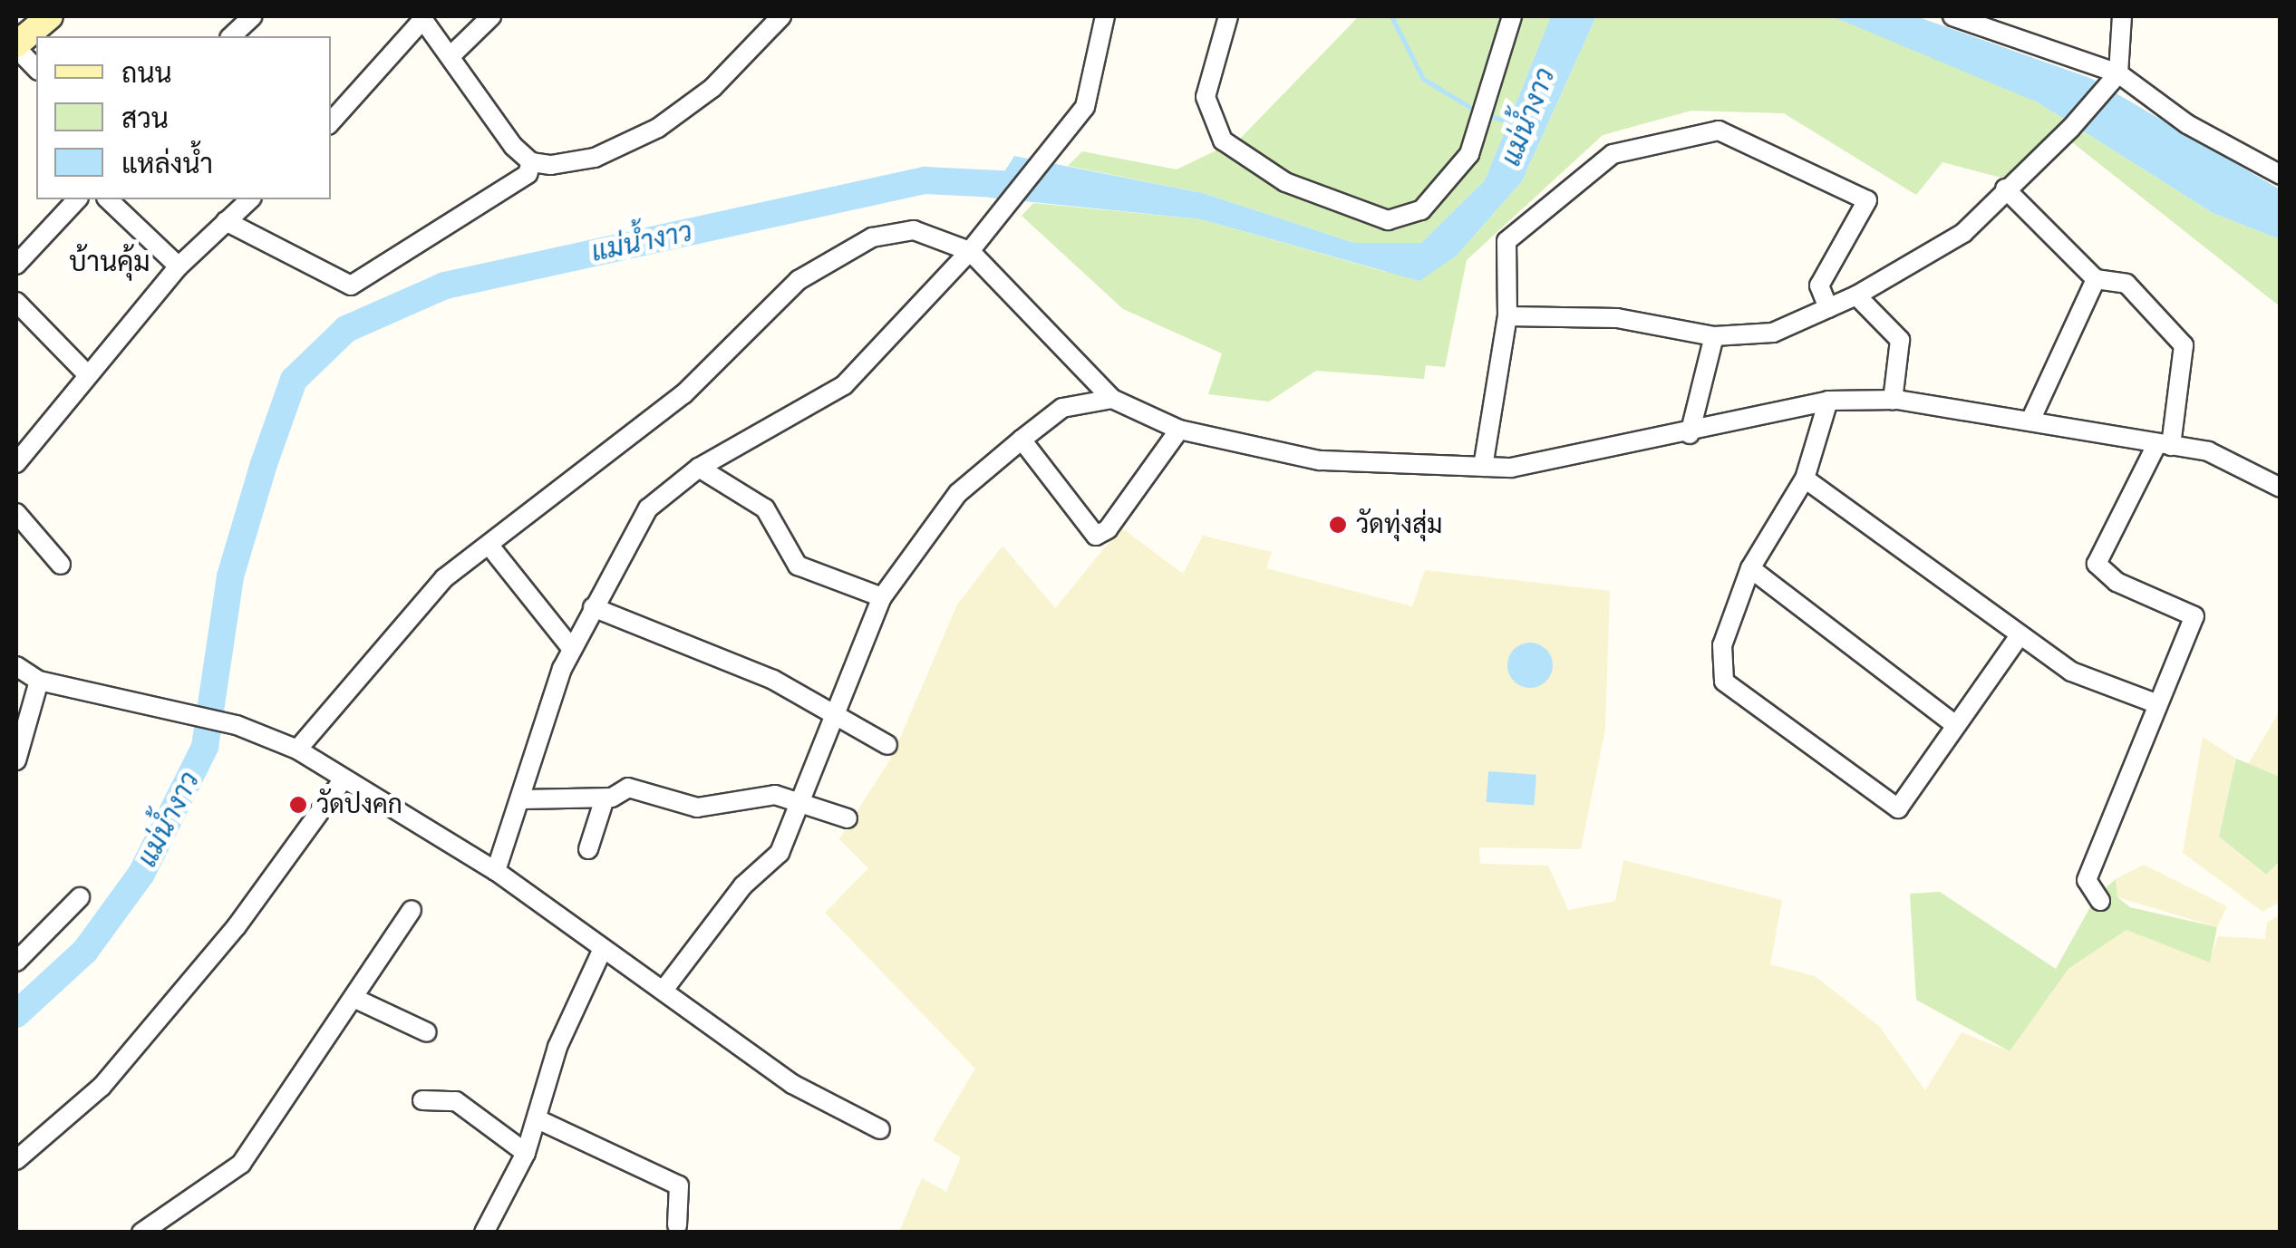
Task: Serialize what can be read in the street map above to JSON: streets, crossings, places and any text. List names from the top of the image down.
{
  "districts": ["บ้านคุ้ม"],
  "water": ["แม่น้ำงาว"],
  "places": ["วัดทุ่งสุ่ม", "วัดปงคก"],
  "legend": ["ถนน", "สวน", "แหล่งน้ำ"]
}
